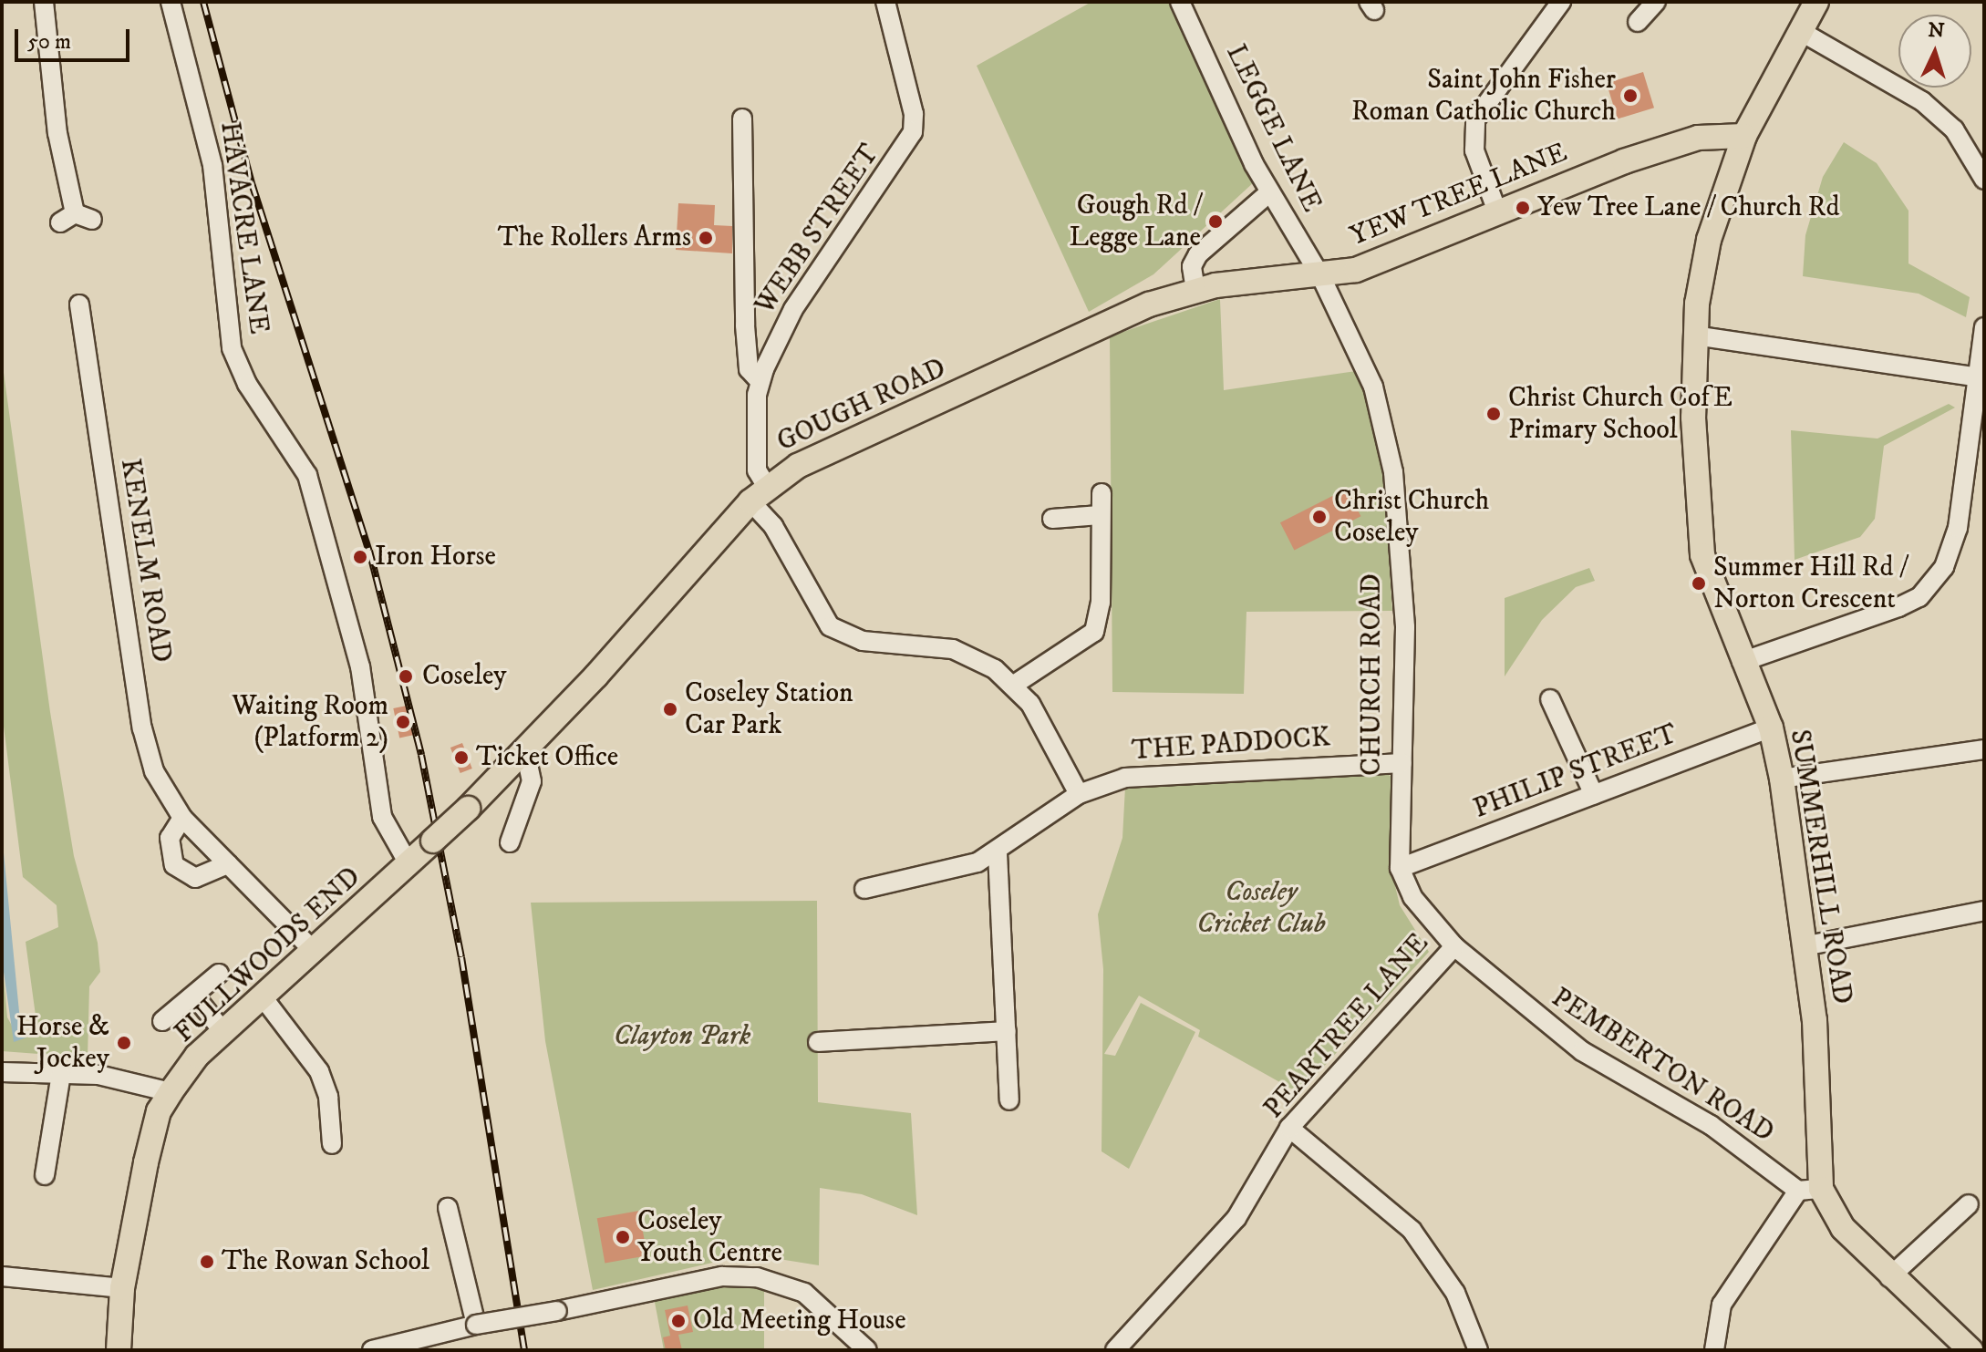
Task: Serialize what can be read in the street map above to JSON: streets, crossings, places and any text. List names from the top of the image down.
{
  "streets": {
    "main road": [
      "YEW TREE LANE",
      "GOUGH ROAD",
      "SUMMERHILL ROAD",
      "FULLWOODS END"
    ],
    "street": [
      "LEGGE LANE",
      "HAVACRE LANE",
      "WEBB STREET",
      "KENELM ROAD",
      "CHURCH ROAD",
      "THE PADDOCK",
      "PHILIP STREET",
      "PEARTREE LANE",
      "PEMBERTON ROAD"
    ]
  },
  "crossings": [
    ["LEGGE LANE", "YEW TREE LANE"],
    ["LEGGE LANE", "GOUGH ROAD"],
    ["LEGGE LANE", "CHURCH ROAD"],
    ["YEW TREE LANE", "GOUGH ROAD"],
    ["YEW TREE LANE", "CHURCH ROAD"],
    ["YEW TREE LANE", "SUMMERHILL ROAD"],
    ["HAVACRE LANE", "GOUGH ROAD"],
    ["HAVACRE LANE", "FULLWOODS END"],
    ["WEBB STREET", "GOUGH ROAD"],
    ["GOUGH ROAD", "CHURCH ROAD"],
    ["GOUGH ROAD", "FULLWOODS END"],
    ["KENELM ROAD", "FULLWOODS END"],
    ["CHURCH ROAD", "THE PADDOCK"],
    ["CHURCH ROAD", "PHILIP STREET"],
    ["CHURCH ROAD", "PEMBERTON ROAD"],
    ["PHILIP STREET", "SUMMERHILL ROAD"],
    ["PHILIP STREET", "PEMBERTON ROAD"],
    ["SUMMERHILL ROAD", "PEMBERTON ROAD"],
    ["PEARTREE LANE", "PEMBERTON ROAD"]
  ],
  "parks": ["Coseley Cricket Club", "Clayton Park"],
  "places": [
    "Saint John Fisher Roman Catholic Church",
    "Yew Tree Lane / Church Rd",
    "Gough Rd / Legge Lane",
    "The Rollers Arms",
    "Christ Church CofE Primary School",
    "Christ Church Coseley",
    "Iron Horse",
    "Summer Hill Rd / Norton Crescent",
    "Coseley",
    "Coseley Station Car Park",
    "Waiting Room (Platform 2)",
    "Ticket Office",
    "Horse & Jockey",
    "Coseley Youth Centre",
    "The Rowan School",
    "Old Meeting House"
  ],
  "scale_bar": "50 m",
  "north": "top"
}
